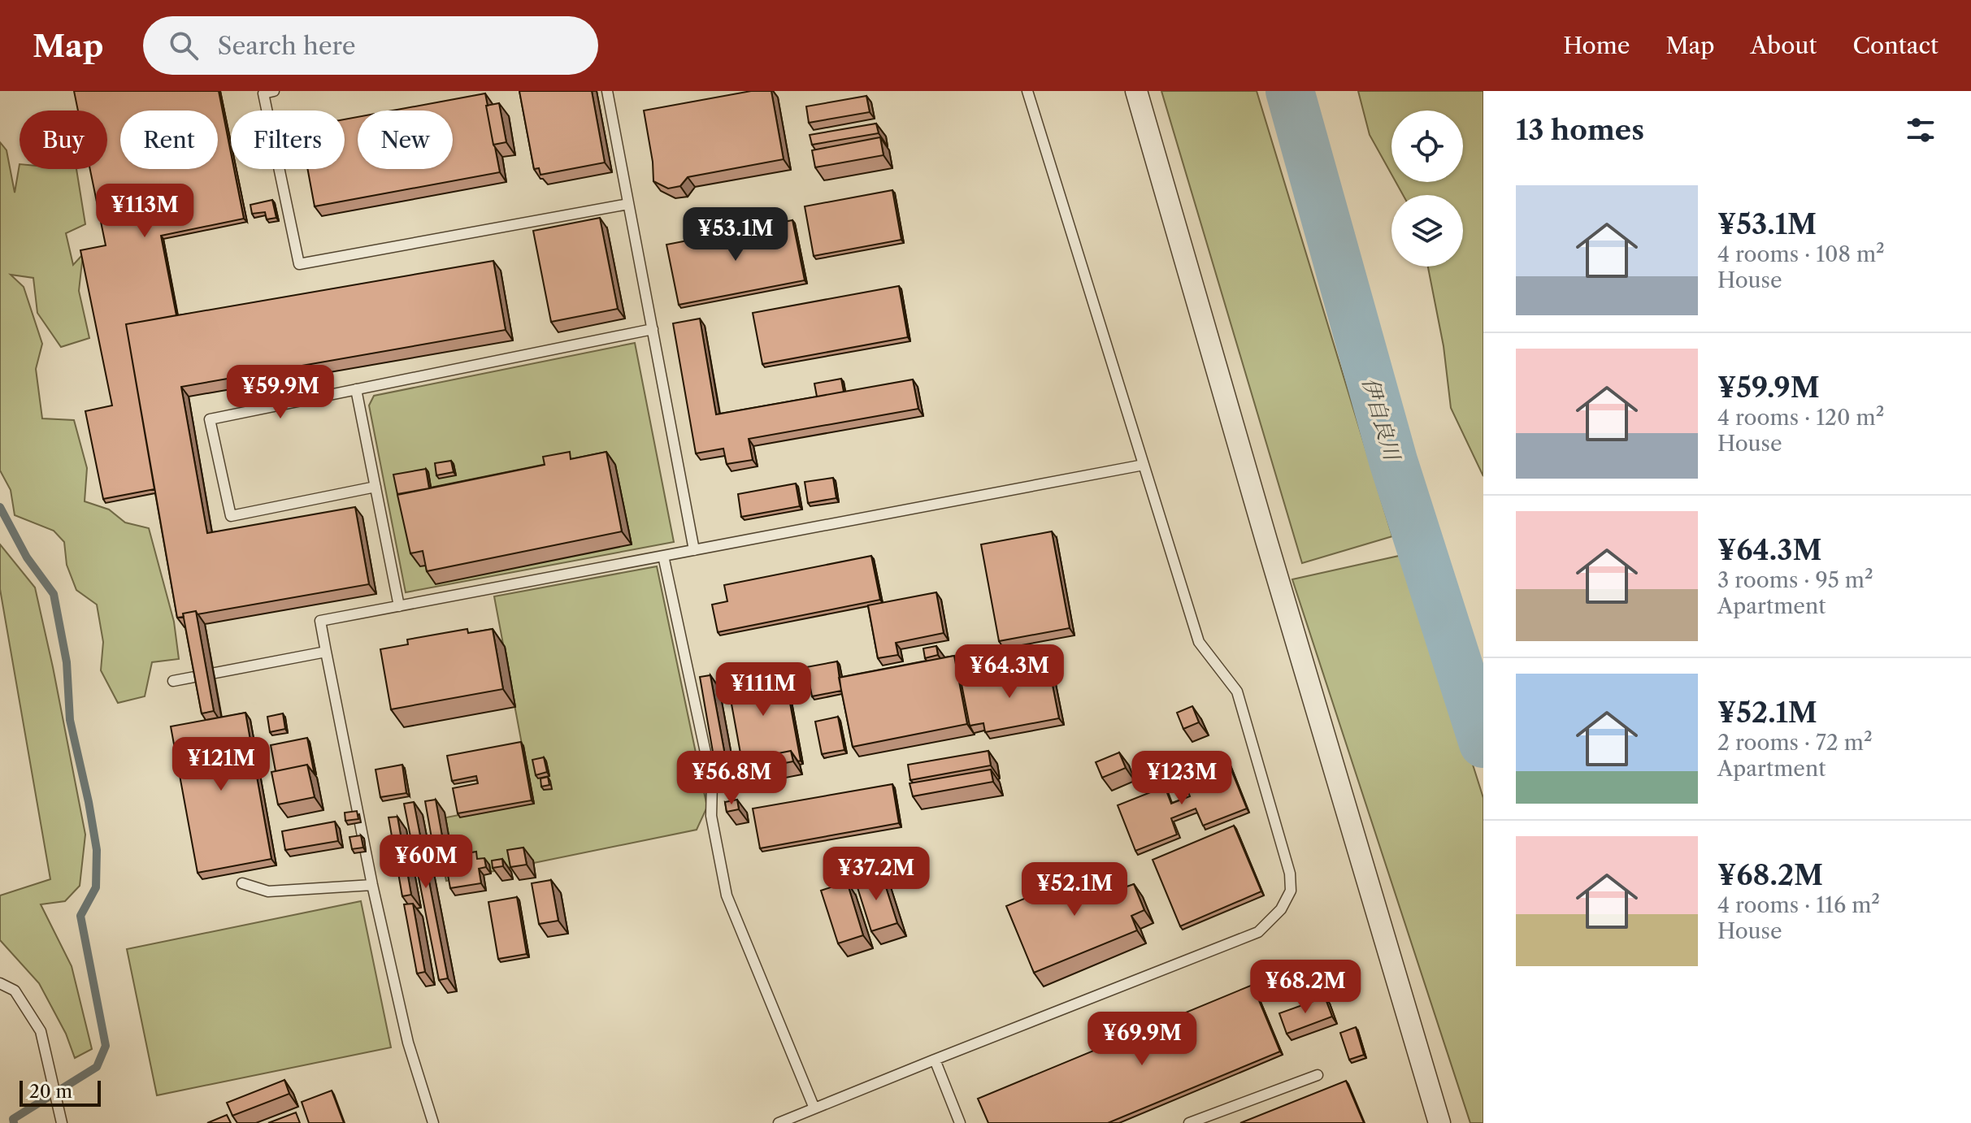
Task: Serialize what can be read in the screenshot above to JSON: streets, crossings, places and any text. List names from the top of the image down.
{
  "water": ["伊自良川"],
  "scale_bar": "20 m",
  "page": {
    "header": "Map",
    "search": "Search here",
    "nav": [
      "Home",
      "Map",
      "About",
      "Contact"
    ],
    "heading": "13 homes",
    "chip": [
      "Buy",
      "Rent",
      "Filters",
      "New"
    ],
    "list": [
      {
        "name": "¥53.1M",
        "note": "4 rooms · 108 m² · House"
      },
      {
        "name": "¥59.9M",
        "note": "4 rooms · 120 m² · House"
      },
      {
        "name": "¥64.3M",
        "note": "3 rooms · 95 m² · Apartment"
      },
      {
        "name": "¥52.1M",
        "note": "2 rooms · 72 m² · Apartment"
      },
      {
        "name": "¥68.2M",
        "note": "4 rooms · 116 m² · House"
      }
    ],
    "price": [
      "¥113M",
      "¥53.1M",
      "¥59.9M",
      "¥64.3M",
      "¥111M",
      "¥121M",
      "¥56.8M",
      "¥123M",
      "¥60M",
      "¥37.2M",
      "¥52.1M",
      "¥68.2M",
      "¥69.9M"
    ],
    "scale": "20 m"
  }
}
